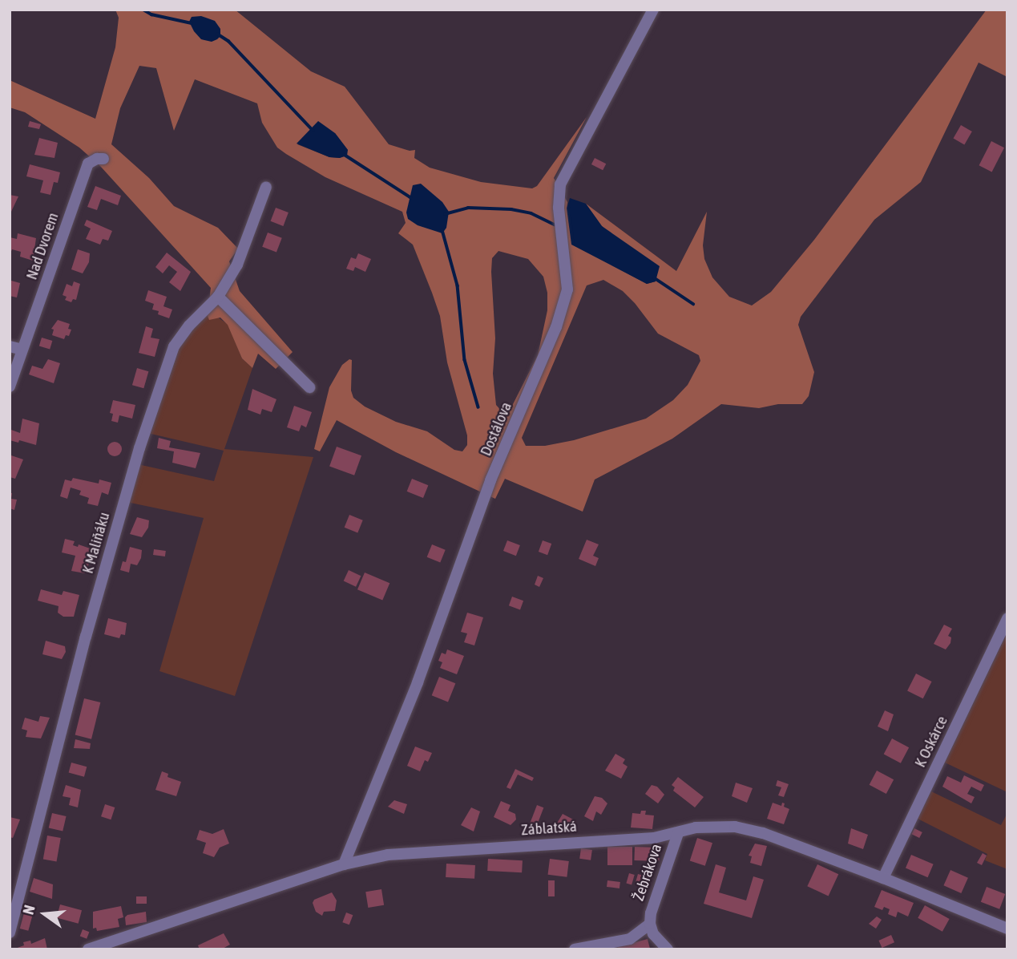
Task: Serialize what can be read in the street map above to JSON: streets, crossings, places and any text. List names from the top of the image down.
{
  "streets": {
    "street": [
      "Nad Dvorem",
      "Dostálova",
      "K Maliňáku",
      "K Oskárce",
      "Záblatská",
      "Žebrákova"
    ]
  },
  "crossings": [
    ["Dostálova", "Záblatská"],
    ["K Oskárce", "Záblatská"],
    ["Záblatská", "Žebrákova"]
  ],
  "north": "left"
}
